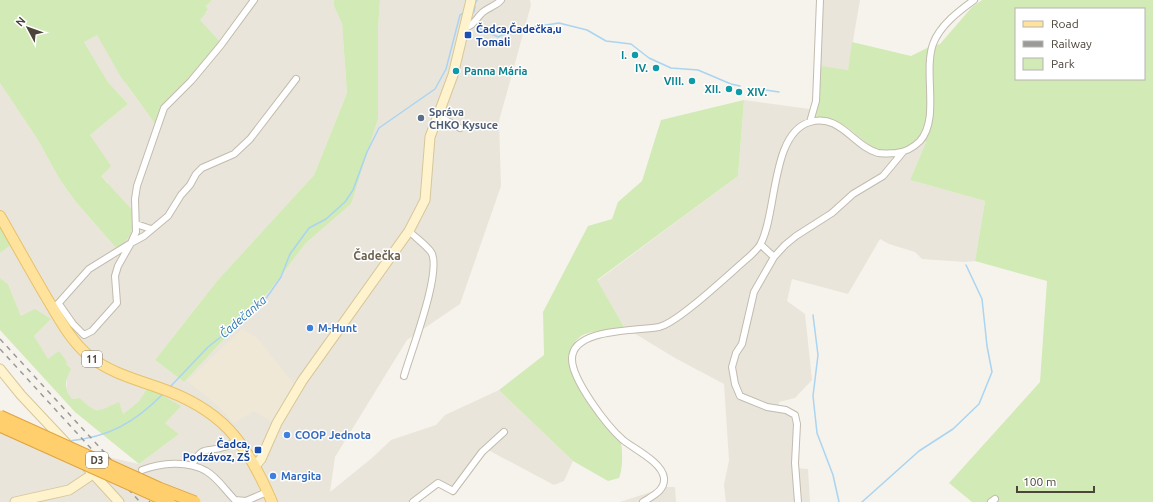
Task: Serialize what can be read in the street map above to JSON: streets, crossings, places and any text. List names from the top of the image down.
{
  "streets": {
    "highway": ["D3"],
    "main road": ["11"]
  },
  "districts": ["Čadečka"],
  "water": ["Čadečanka"],
  "places": {
    "transit": ["Čadca,Čadečka,u Tomali", "Čadca, Podzávoz, ZŠ"],
    "other": [
      "I.",
      "IV.",
      "Panna Mária",
      "VIII.",
      "XII.",
      "XIV.",
      "Správa CHKO Kysuce",
      "M-Hunt",
      "COOP Jednota",
      "Margita"
    ]
  },
  "legend": ["Road", "Railway", "Park"],
  "scale_bar": "100 m",
  "north": "top left"
}
